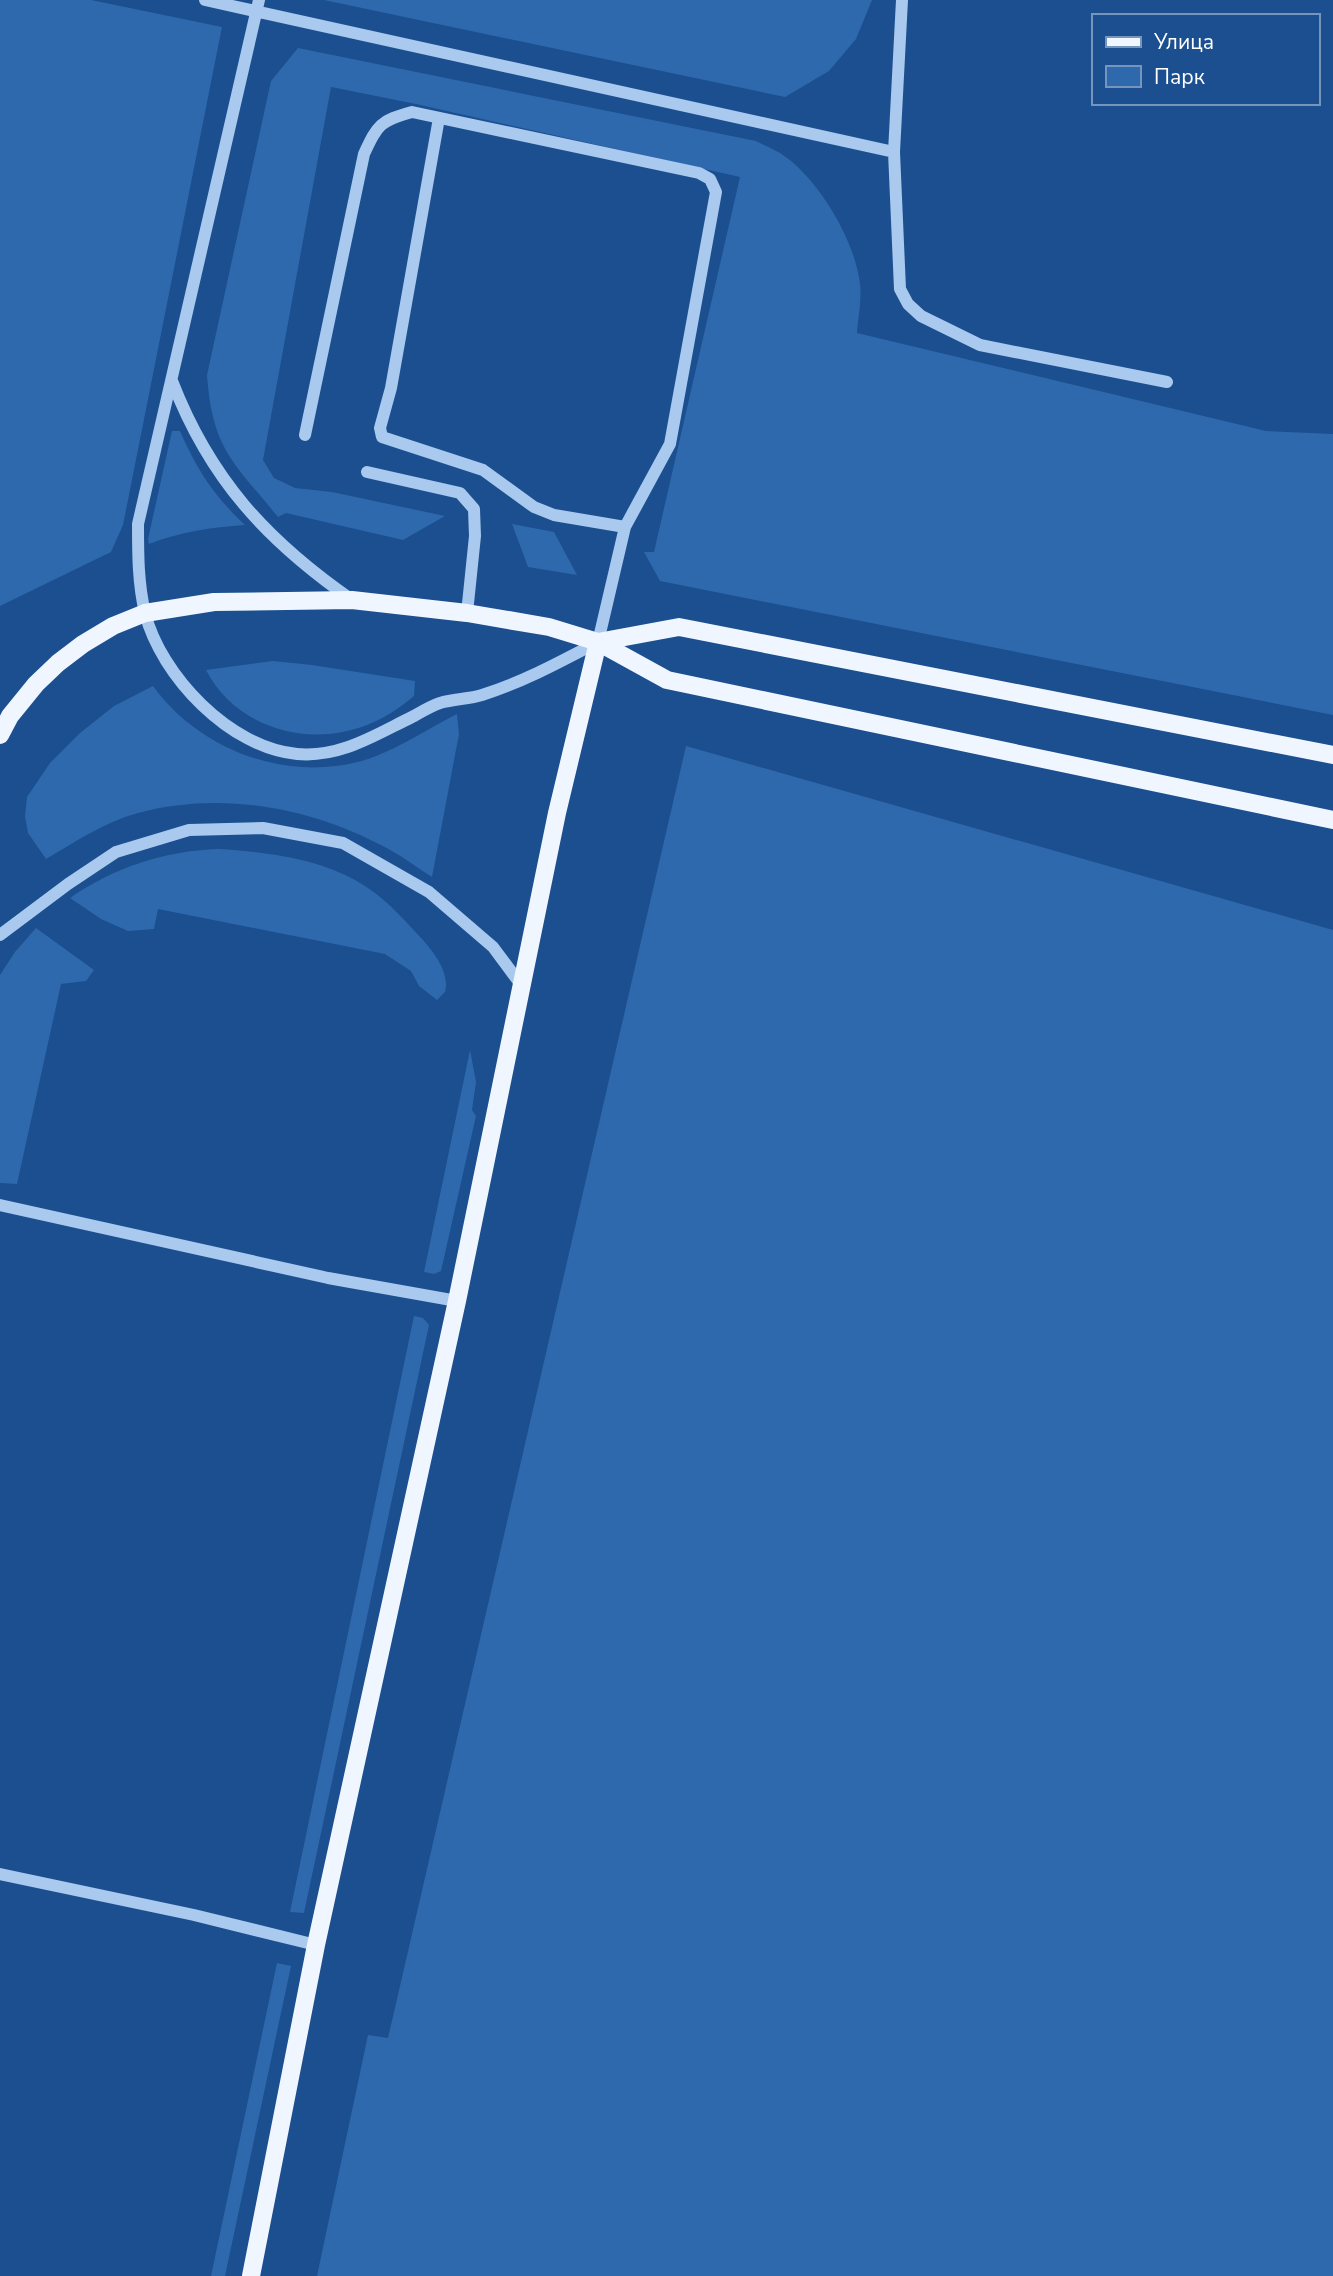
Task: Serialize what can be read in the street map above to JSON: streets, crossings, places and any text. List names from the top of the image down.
{
  "legend": ["Улица", "Парк"]
}
